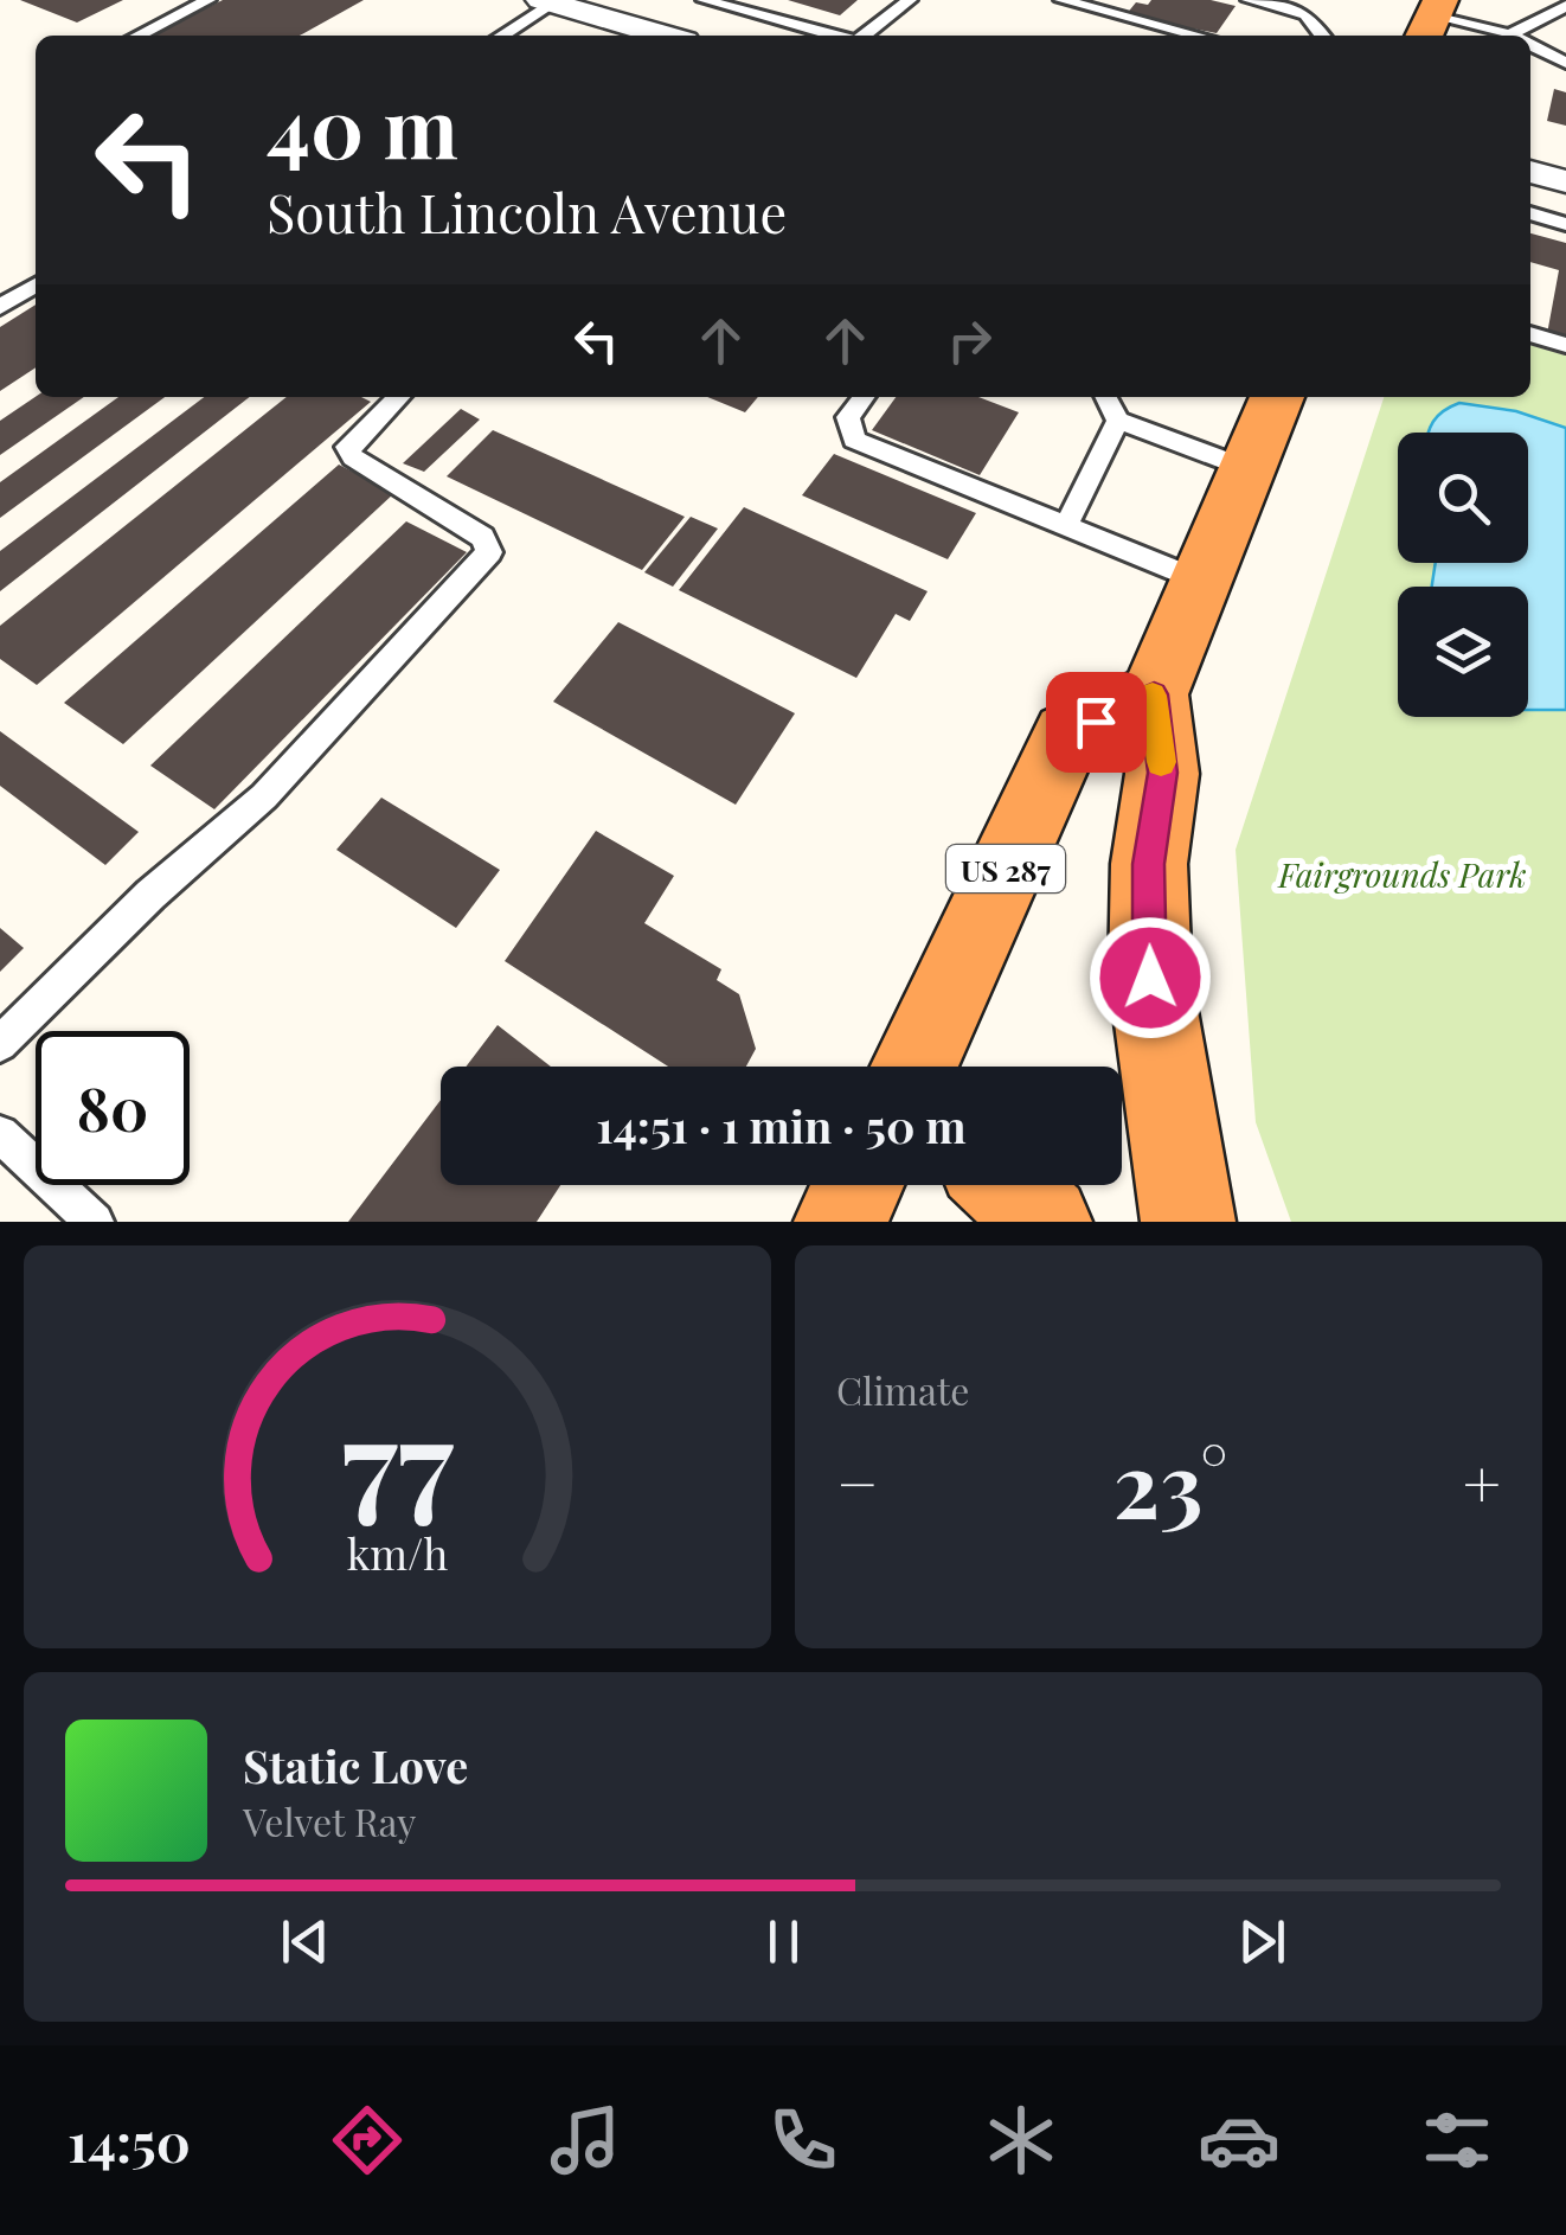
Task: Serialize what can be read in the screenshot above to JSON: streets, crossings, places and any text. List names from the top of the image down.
{
  "streets": {
    "highway": ["US 287"]
  },
  "parks": ["Fairgrounds Park"],
  "page": {
    "turn": ["40 m", "South Lincoln Avenue"],
    "limit": "80",
    "trip": "14:51 · 1 min · 50 m",
    "tile": "Climate",
    "heat": ["−", "23°", "+"],
    "song": ["Static Love", "Velvet Ray"],
    "tabs": "14:50",
    "gauge": ["77", "km/h"]
  }
}
